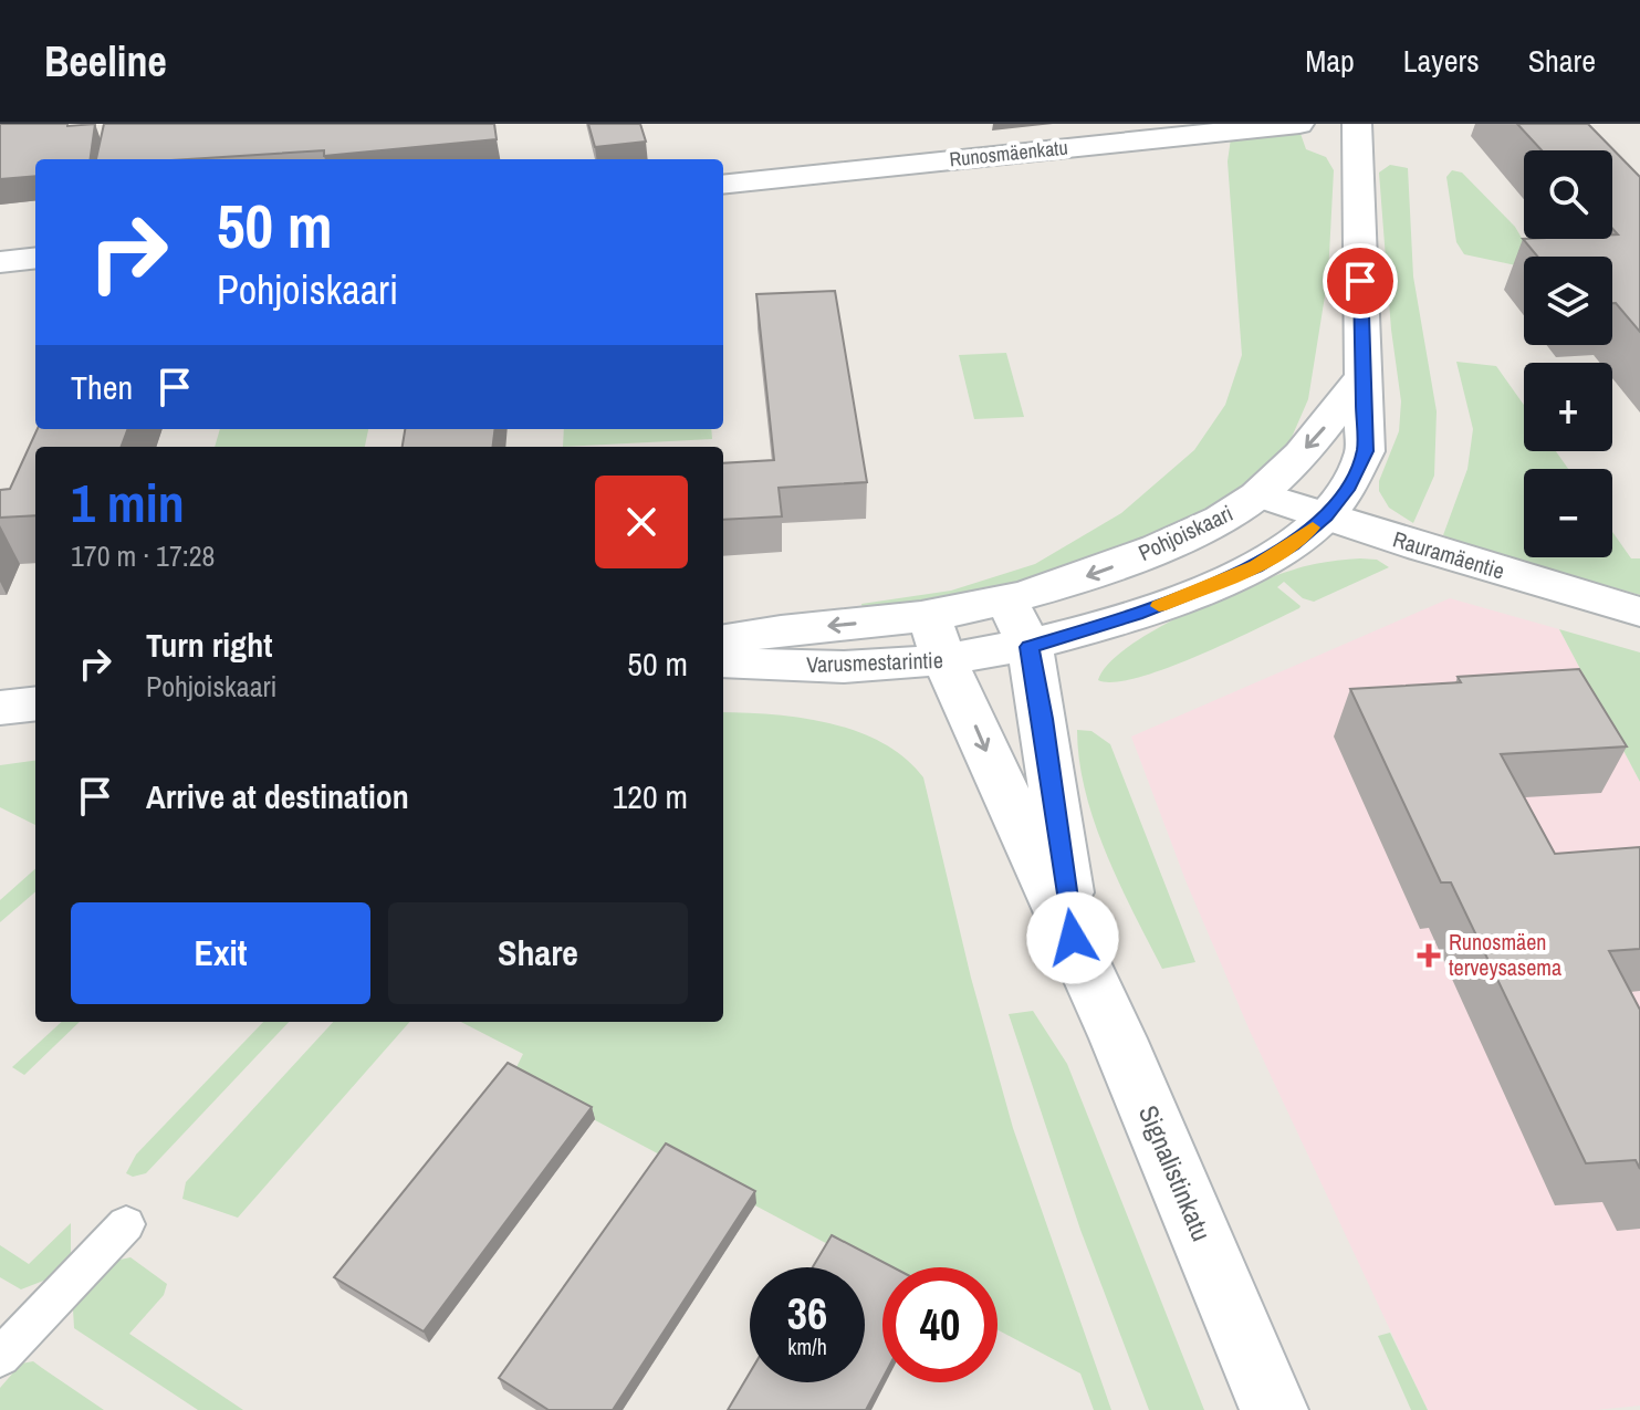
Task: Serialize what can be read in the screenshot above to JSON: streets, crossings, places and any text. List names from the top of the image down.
{
  "streets": {
    "street": [
      "Runosmäenkatu",
      "Pohjoiskaari",
      "Rauramäentie",
      "Varusmestarintie",
      "Signalistinkatu"
    ]
  },
  "crossings": [
    ["Pohjoiskaari", "Rauramäentie"],
    ["Pohjoiskaari", "Varusmestarintie"],
    ["Pohjoiskaari", "Signalistinkatu"],
    ["Varusmestarintie", "Signalistinkatu"]
  ],
  "places": {
    "health": ["Runosmäen terveysasema"]
  },
  "page": {
    "header": "Beeline",
    "nav": ["Map", "Layers", "Share"],
    "map_buttons": ["+", "−"],
    "turn": ["50 m", "Pohjoiskaari"],
    "then": "Then",
    "heading": ["1 min", "170 m · 17:28"],
    "list": [
      {
        "name": "Turn right",
        "note": "Pohjoiskaari",
        "value": "50 m"
      },
      {
        "name": "Arrive at destination",
        "value": "120 m"
      }
    ],
    "buttons": ["Exit", "Share"],
    "speed": "36 km/h",
    "limit": "40"
  }
}
